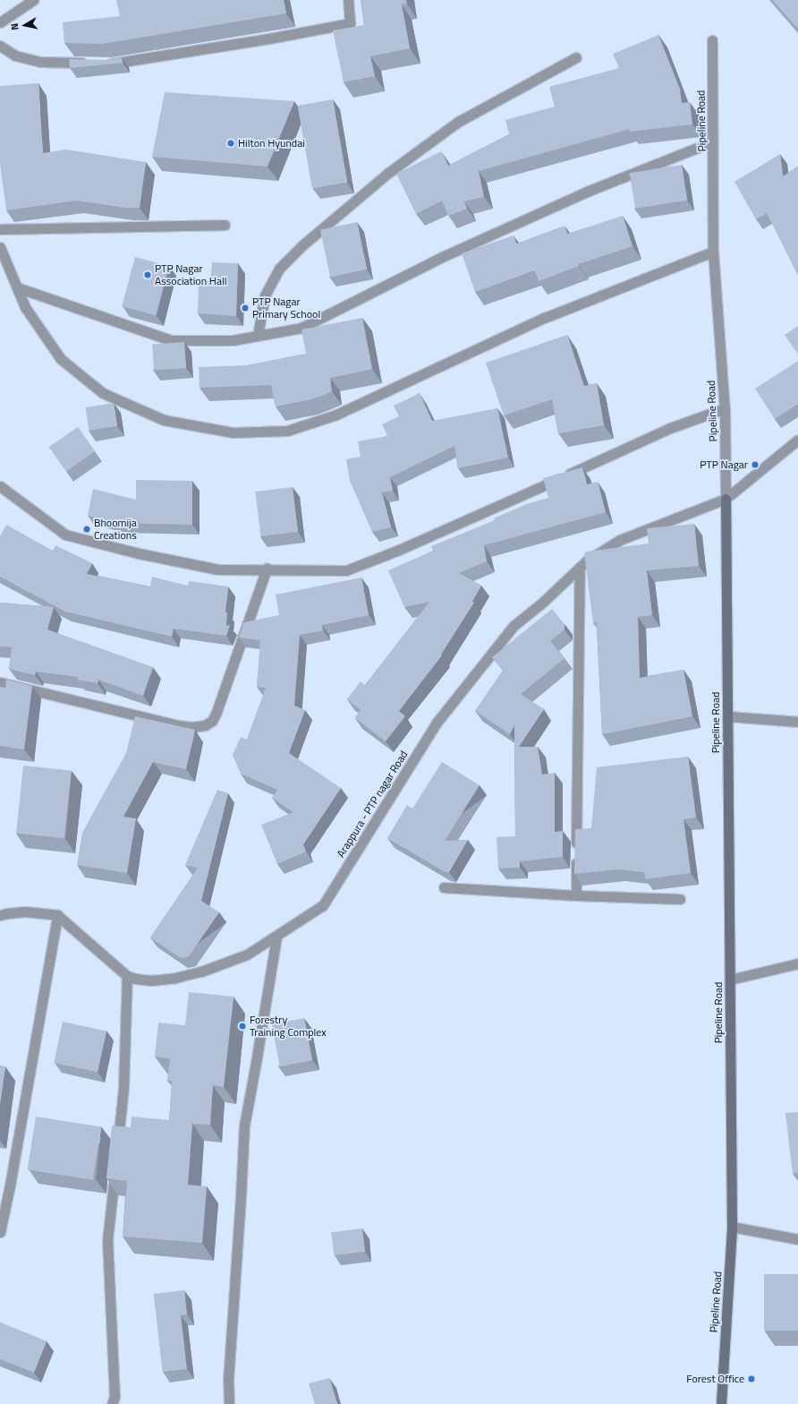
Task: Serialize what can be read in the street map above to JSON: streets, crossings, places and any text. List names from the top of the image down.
{
  "streets": {
    "main road": ["Pipeline Road"],
    "street": ["Arappura - PTP nagar Road"]
  },
  "crossings": [
    ["Pipeline Road", "Arappura - PTP nagar Road"]
  ],
  "places": [
    "Hilton Hyundai",
    "PTP Nagar Association Hall",
    "PTP Nagar Primary School",
    "PTP Nagar",
    "Bhoomija Creations",
    "Forestry Training Complex",
    "Forest Office"
  ],
  "north": "left"
}
